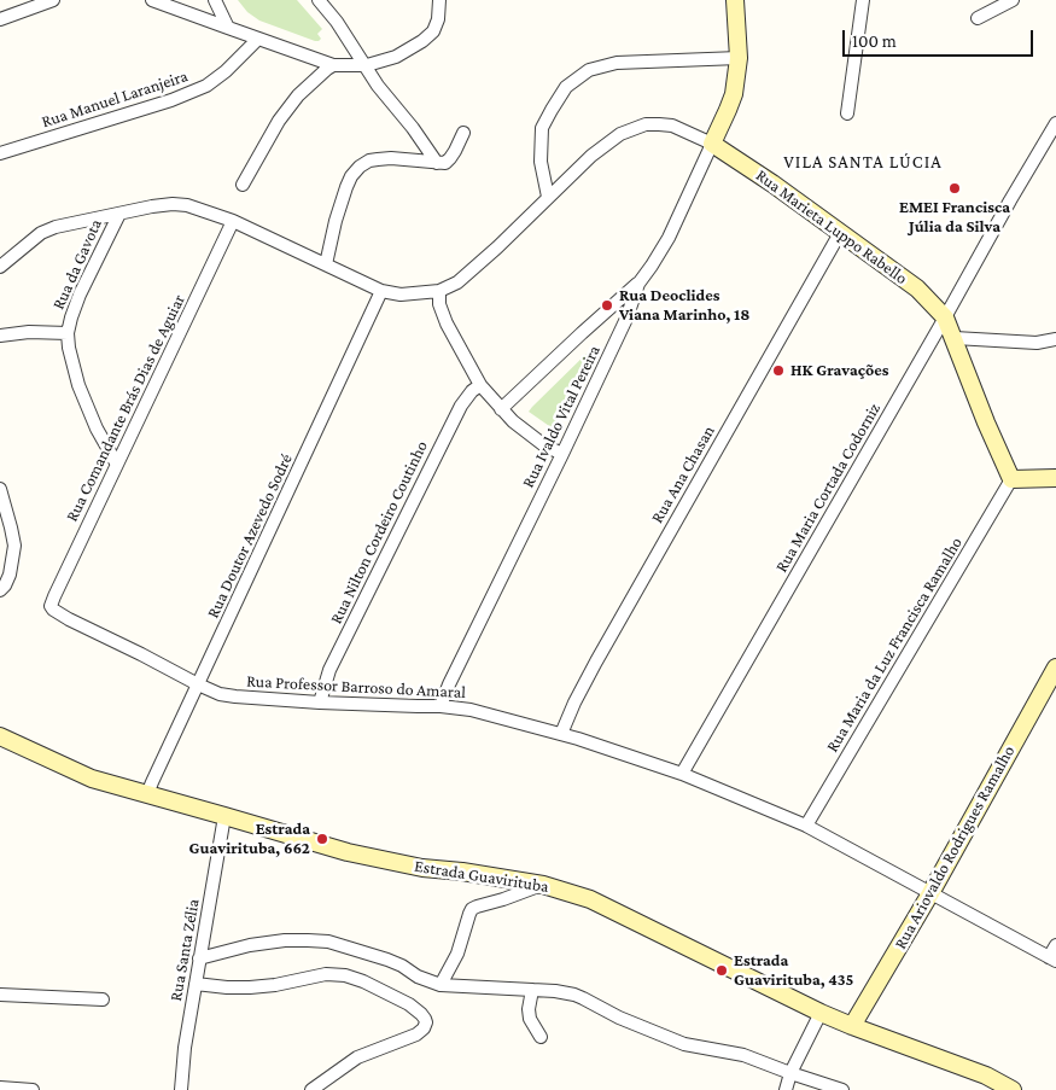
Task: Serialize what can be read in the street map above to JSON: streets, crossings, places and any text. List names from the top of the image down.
{
  "streets": {
    "street": [
      "Rua Manuel Laranjeira",
      "Rua Marieta Luppo Rabello",
      "Rua da Gavota",
      "Rua Comandante Brás Dias de Aguiar",
      "Rua Ivaldo Vital Pereira",
      "Rua Ana Chasan",
      "Rua Maria Cortada Codorniz",
      "Rua Nilton Cordeiro Coutinho",
      "Rua Doutor Azevedo Sodré",
      "Rua Maria da Luz Francisca Ramalho",
      "Rua Professor Barroso do Amaral",
      "Rua Ariovaldo Rodrigues Ramalho",
      "Estrada Guavirituba",
      "Rua Santa Zélia"
    ]
  },
  "crossings": [
    ["Rua Marieta Luppo Rabello", "Rua Ivaldo Vital Pereira"],
    ["Rua Marieta Luppo Rabello", "Rua Ana Chasan"],
    ["Rua Marieta Luppo Rabello", "Rua Maria Cortada Codorniz"],
    ["Rua Marieta Luppo Rabello", "Rua Maria da Luz Francisca Ramalho"],
    ["Rua da Gavota", "Rua Comandante Brás Dias de Aguiar"],
    ["Rua Comandante Brás Dias de Aguiar", "Rua Professor Barroso do Amaral"],
    ["Rua Ivaldo Vital Pereira", "Rua Professor Barroso do Amaral"],
    ["Rua Ana Chasan", "Rua Professor Barroso do Amaral"],
    ["Rua Maria Cortada Codorniz", "Rua Professor Barroso do Amaral"],
    ["Rua Nilton Cordeiro Coutinho", "Rua Professor Barroso do Amaral"],
    ["Rua Doutor Azevedo Sodré", "Rua Professor Barroso do Amaral"],
    ["Rua Doutor Azevedo Sodré", "Estrada Guavirituba"],
    ["Rua Maria da Luz Francisca Ramalho", "Rua Professor Barroso do Amaral"],
    ["Rua Professor Barroso do Amaral", "Rua Ariovaldo Rodrigues Ramalho"],
    ["Rua Ariovaldo Rodrigues Ramalho", "Estrada Guavirituba"],
    ["Estrada Guavirituba", "Rua Santa Zélia"]
  ],
  "districts": ["VILA SANTA LÚCIA"],
  "places": [
    "EMEI Francisca Júlia da Silva",
    "Rua Deoclides Viana Marinho, 18",
    "HK Gravações",
    "Estrada Guavirituba, 662",
    "Estrada Guavirituba, 435"
  ],
  "scale_bar": "100 m"
}
